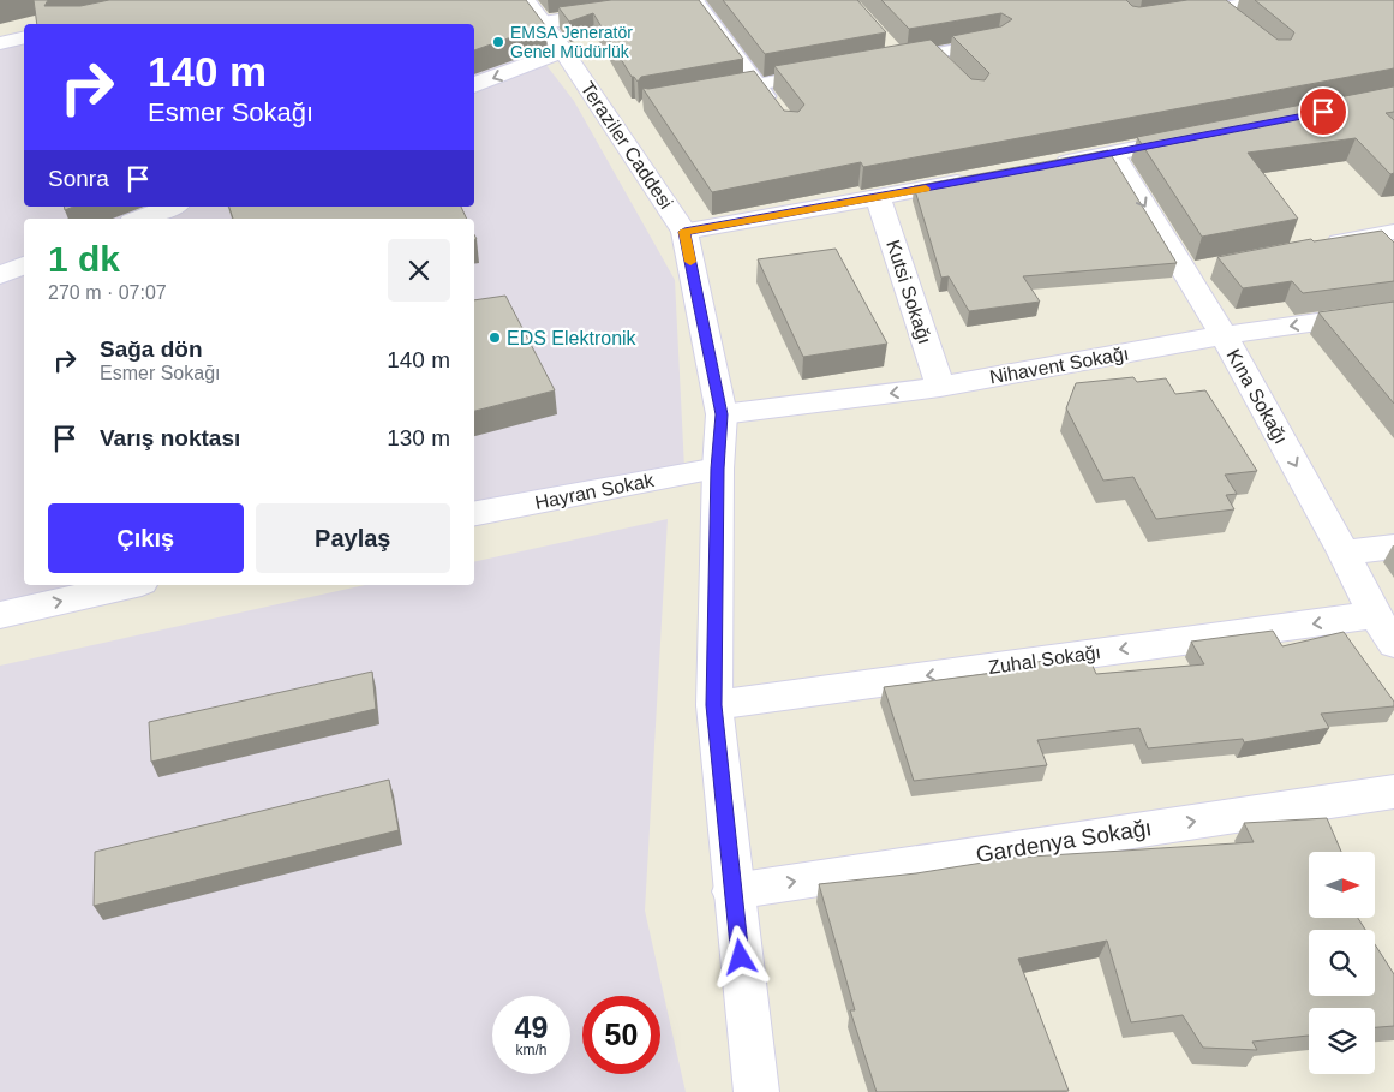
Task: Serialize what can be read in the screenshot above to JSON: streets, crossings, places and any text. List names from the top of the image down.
{
  "streets": {
    "street": [
      "Teraziler Caddesi",
      "Kutsi Sokağı",
      "Nihavent Sokağı",
      "Kına Sokağı",
      "Hayran Sokak",
      "Zuhal Sokağı",
      "Gardenya Sokağı"
    ]
  },
  "crossings": [
    ["Teraziler Caddesi", "Nihavent Sokağı"],
    ["Teraziler Caddesi", "Hayran Sokak"],
    ["Teraziler Caddesi", "Zuhal Sokağı"],
    ["Teraziler Caddesi", "Gardenya Sokağı"],
    ["Kutsi Sokağı", "Nihavent Sokağı"],
    ["Nihavent Sokağı", "Kına Sokağı"],
    ["Kına Sokağı", "Zuhal Sokağı"]
  ],
  "one_way": ["Kına Sokağı", "Zuhal Sokağı", "Gardenya Sokağı"],
  "places": ["EMSA Jeneratör Genel Müdürlük", "EDS Elektronik"],
  "north": "right",
  "page": {
    "turn": ["140 m", "Esmer Sokağı"],
    "then": "Sonra",
    "heading": ["1 dk", "270 m · 07:07"],
    "list": [
      {
        "name": "Sağa dön",
        "note": "Esmer Sokağı",
        "value": "140 m"
      },
      {
        "name": "Varış noktası",
        "value": "130 m"
      }
    ],
    "buttons": ["Çıkış", "Paylaş"],
    "speed": "49 km/h",
    "limit": "50"
  }
}
